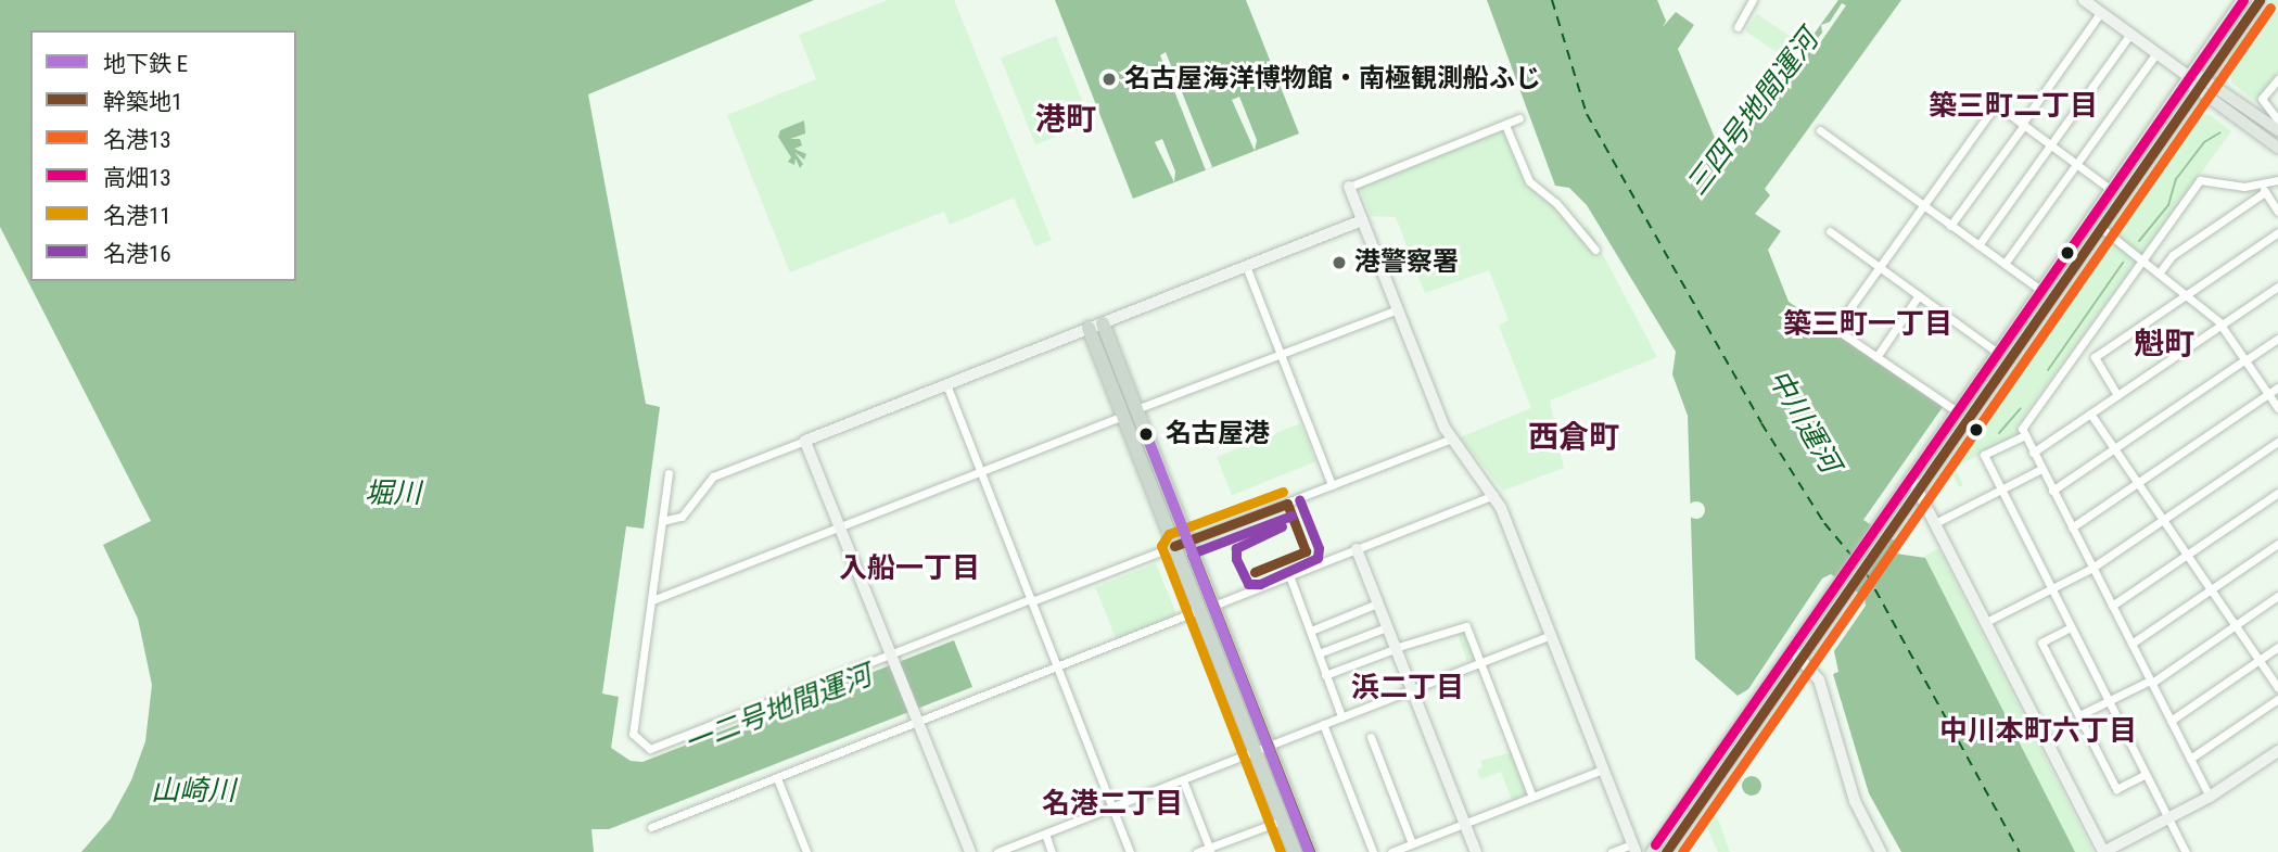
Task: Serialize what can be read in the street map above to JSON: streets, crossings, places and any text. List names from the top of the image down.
{
  "districts": [
    "築三町二丁目",
    "港町",
    "築三町一丁目",
    "魁町",
    "西倉町",
    "入船一丁目",
    "浜二丁目",
    "中川本町六丁目",
    "名港二丁目"
  ],
  "water": [
    "三四号地間運河",
    "中川運河",
    "堀川",
    "一二号地間運河",
    "山崎川"
  ],
  "places": ["名古屋海洋博物館・南極観測船ふじ", "港警察署", "名古屋港"],
  "lines": [
    "transit line 幹築地1",
    "transit line 高畑13",
    "transit line 名港13",
    "metro line E",
    "transit line 名港11",
    "transit line 名港16"
  ],
  "legend": [
    "地下鉄 E",
    "幹築地1",
    "名港13",
    "高畑13",
    "名港11",
    "名港16"
  ]
}
